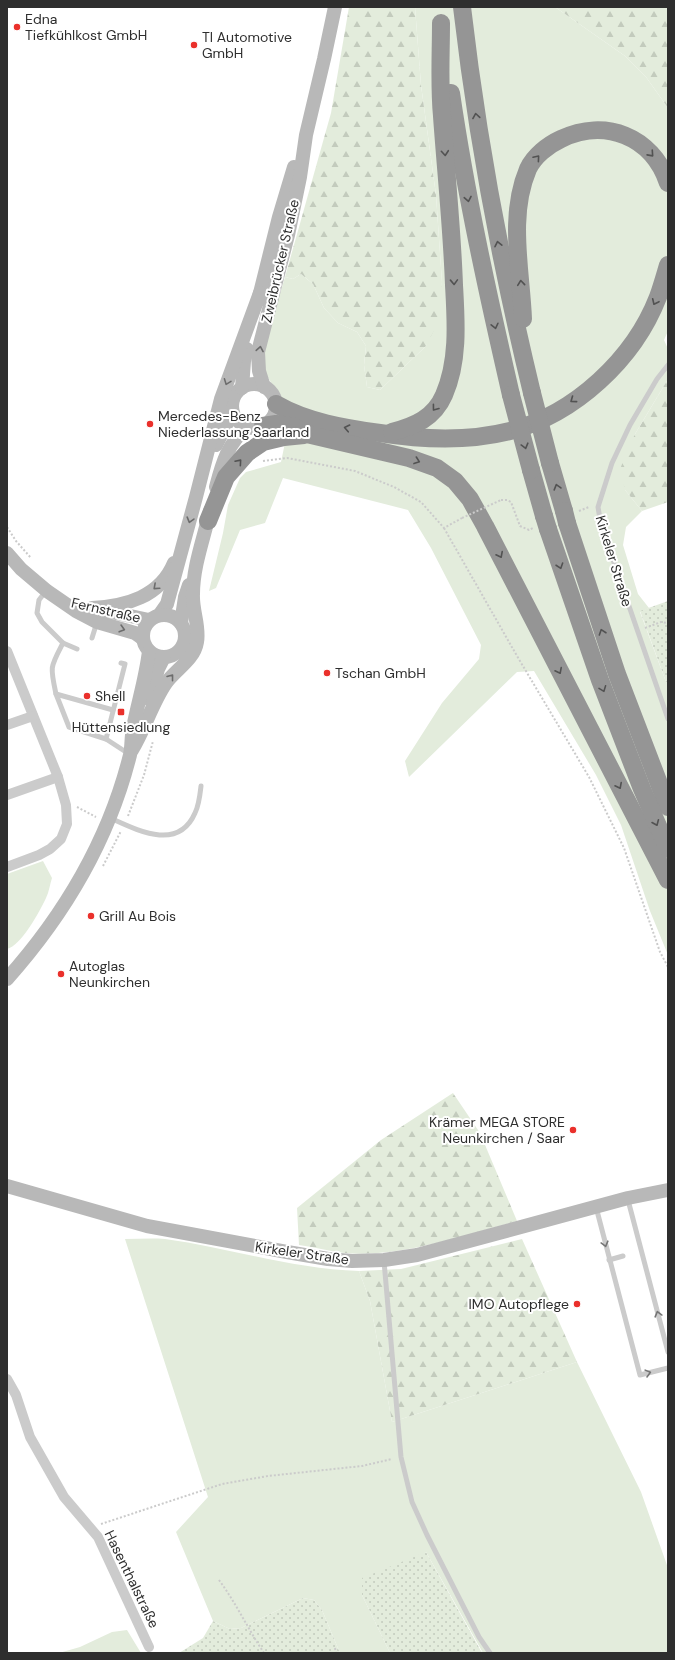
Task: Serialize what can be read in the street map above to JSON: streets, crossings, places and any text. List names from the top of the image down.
{
  "streets": {
    "main road": ["Zweibrücker Straße", "Kirkeler Straße", "Fernstraße"],
    "street": ["Hasenthalstraße"]
  },
  "crossings": [
    ["Zweibrücker Straße", "Fernstraße"]
  ],
  "places": {
    "other": [
      "Edna Tiefkühlkost GmbH",
      "TI Automotive GmbH",
      "Mercedes-Benz Niederlassung Saarland",
      "Tschan GmbH",
      "Shell",
      "Grill Au Bois",
      "Autoglas Neunkirchen",
      "Krämer MEGA STORE Neunkirchen / Saar",
      "IMO Autopflege"
    ],
    "transit": ["Hüttensiedlung"]
  }
}
